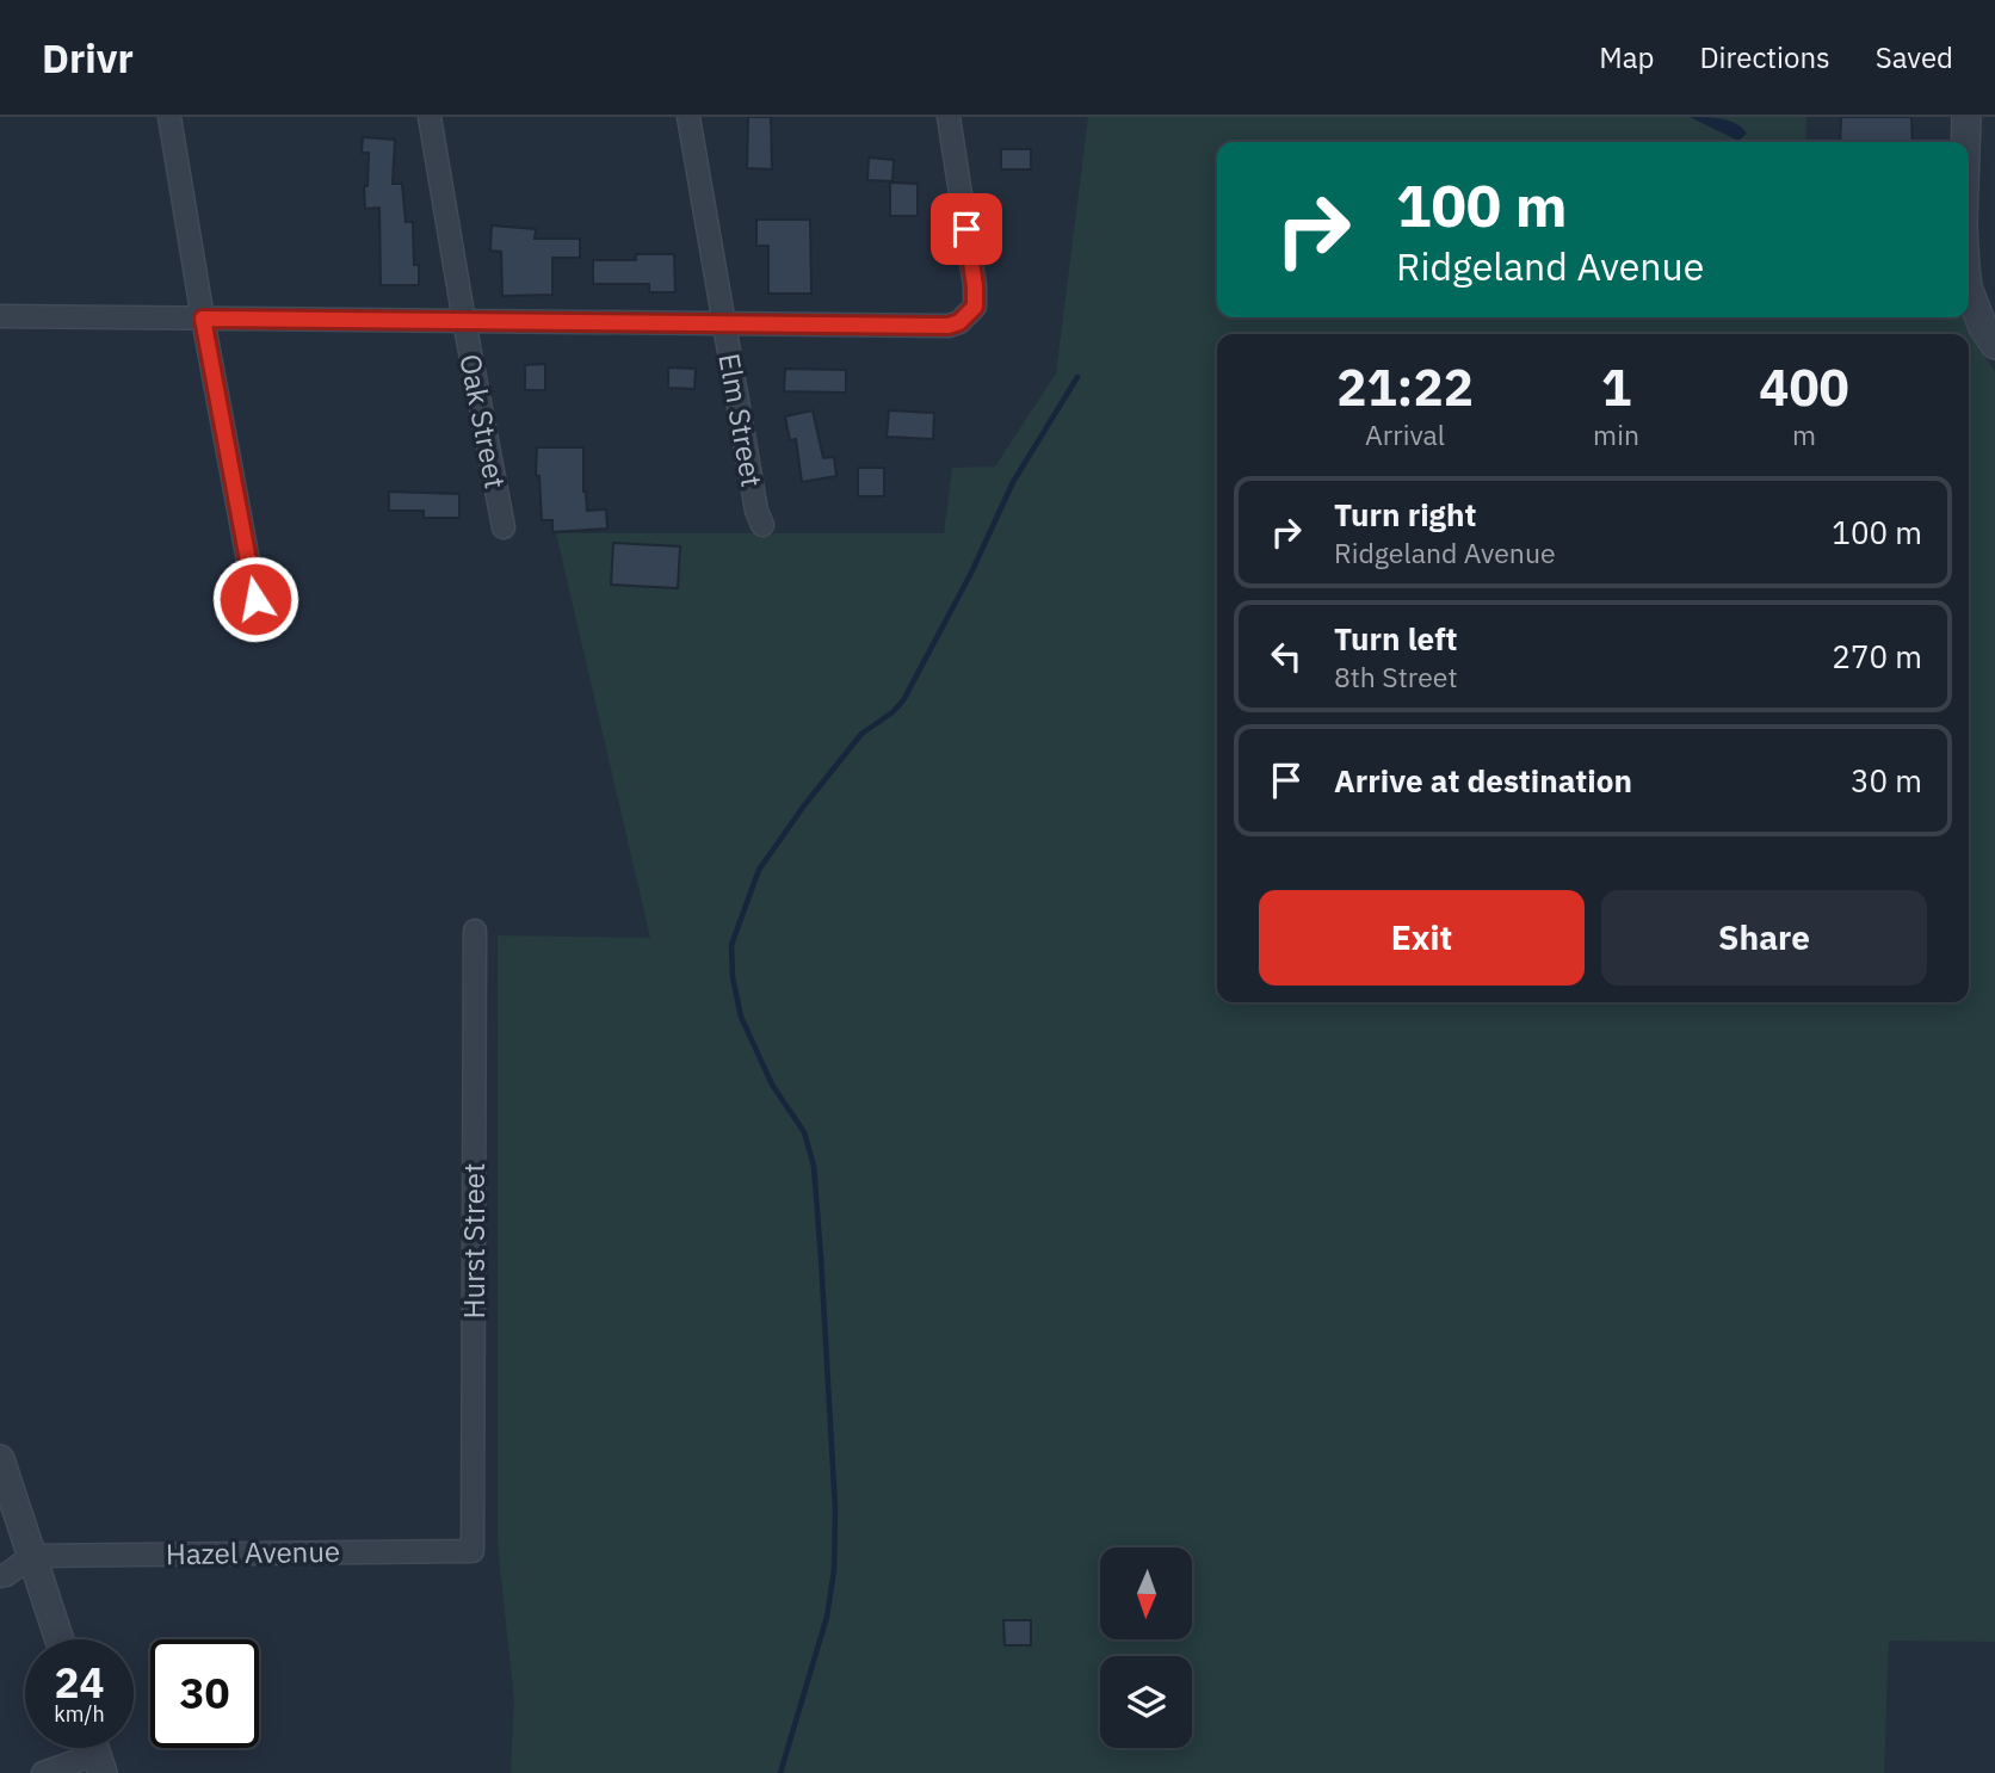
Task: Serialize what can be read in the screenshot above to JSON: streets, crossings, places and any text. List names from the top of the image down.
{
  "streets": {
    "street": [
      "Elm Street",
      "Oak Street",
      "Hurst Street",
      "Hazel Avenue"
    ]
  },
  "crossings": [
    ["Hurst Street", "Hazel Avenue"]
  ],
  "north": "bottom",
  "page": {
    "header": "Drivr",
    "nav": ["Map", "Directions", "Saved"],
    "turn": ["100 m", "Ridgeland Avenue"],
    "eta": [
      "21:22",
      "Arrival",
      "1",
      "min",
      "400",
      "m"
    ],
    "list": [
      {
        "name": "Turn right",
        "note": "Ridgeland Avenue",
        "value": "100 m"
      },
      {
        "name": "Turn left",
        "note": "8th Street",
        "value": "270 m"
      },
      {
        "name": "Arrive at destination",
        "value": "30 m"
      }
    ],
    "buttons": ["Exit", "Share"],
    "speed": "24 km/h",
    "limit": "30"
  }
}
